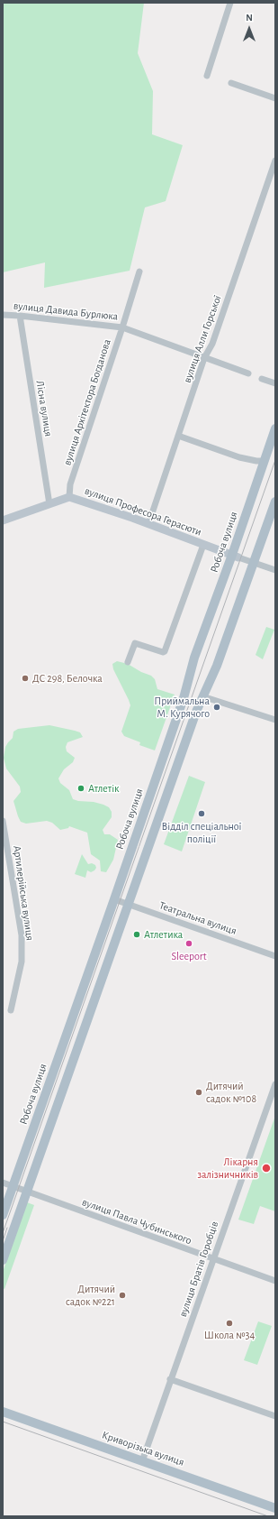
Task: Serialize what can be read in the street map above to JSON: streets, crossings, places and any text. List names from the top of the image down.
{
  "streets": {
    "main road": ["Робоча вулиця", "Криворізька вулиця"],
    "street": [
      "вулиця Давида Бурлюка",
      "вулиця Алли Горської",
      "вулиця Архітектора Богданова",
      "Лісна вулиця",
      "вулиця Професора Герасюти",
      "Артилерійська вулиця",
      "Театральна вулиця",
      "вулиця Павла Чубинського",
      "вулиця Братів Горобців"
    ]
  },
  "crossings": [
    ["вулиця Давида Бурлюка", "вулиця Алли Горської"],
    ["вулиця Давида Бурлюка", "вулиця Архітектора Богданова"],
    ["вулиця Давида Бурлюка", "Лісна вулиця"],
    ["вулиця Алли Горської", "вулиця Професора Герасюти"],
    ["вулиця Архітектора Богданова", "вулиця Професора Герасюти"],
    ["Лісна вулиця", "вулиця Професора Герасюти"],
    ["вулиця Професора Герасюти", "Робоча вулиця"],
    ["Робоча вулиця", "Театральна вулиця"],
    ["Робоча вулиця", "вулиця Павла Чубинського"],
    ["вулиця Павла Чубинського", "вулиця Братів Горобців"],
    ["вулиця Братів Горобців", "Криворізька вулиця"]
  ],
  "places": [
    "ДС 298, Белочка",
    "Приймальна М. Курячого",
    "Атлетік",
    "Відділ спеціальної поліції",
    "Атлетика",
    "Sleeport",
    "Дитячий садок №108",
    "Лікарня залізничників",
    "Дитячий садок №221",
    "Школа №34"
  ],
  "north": "top"
}
